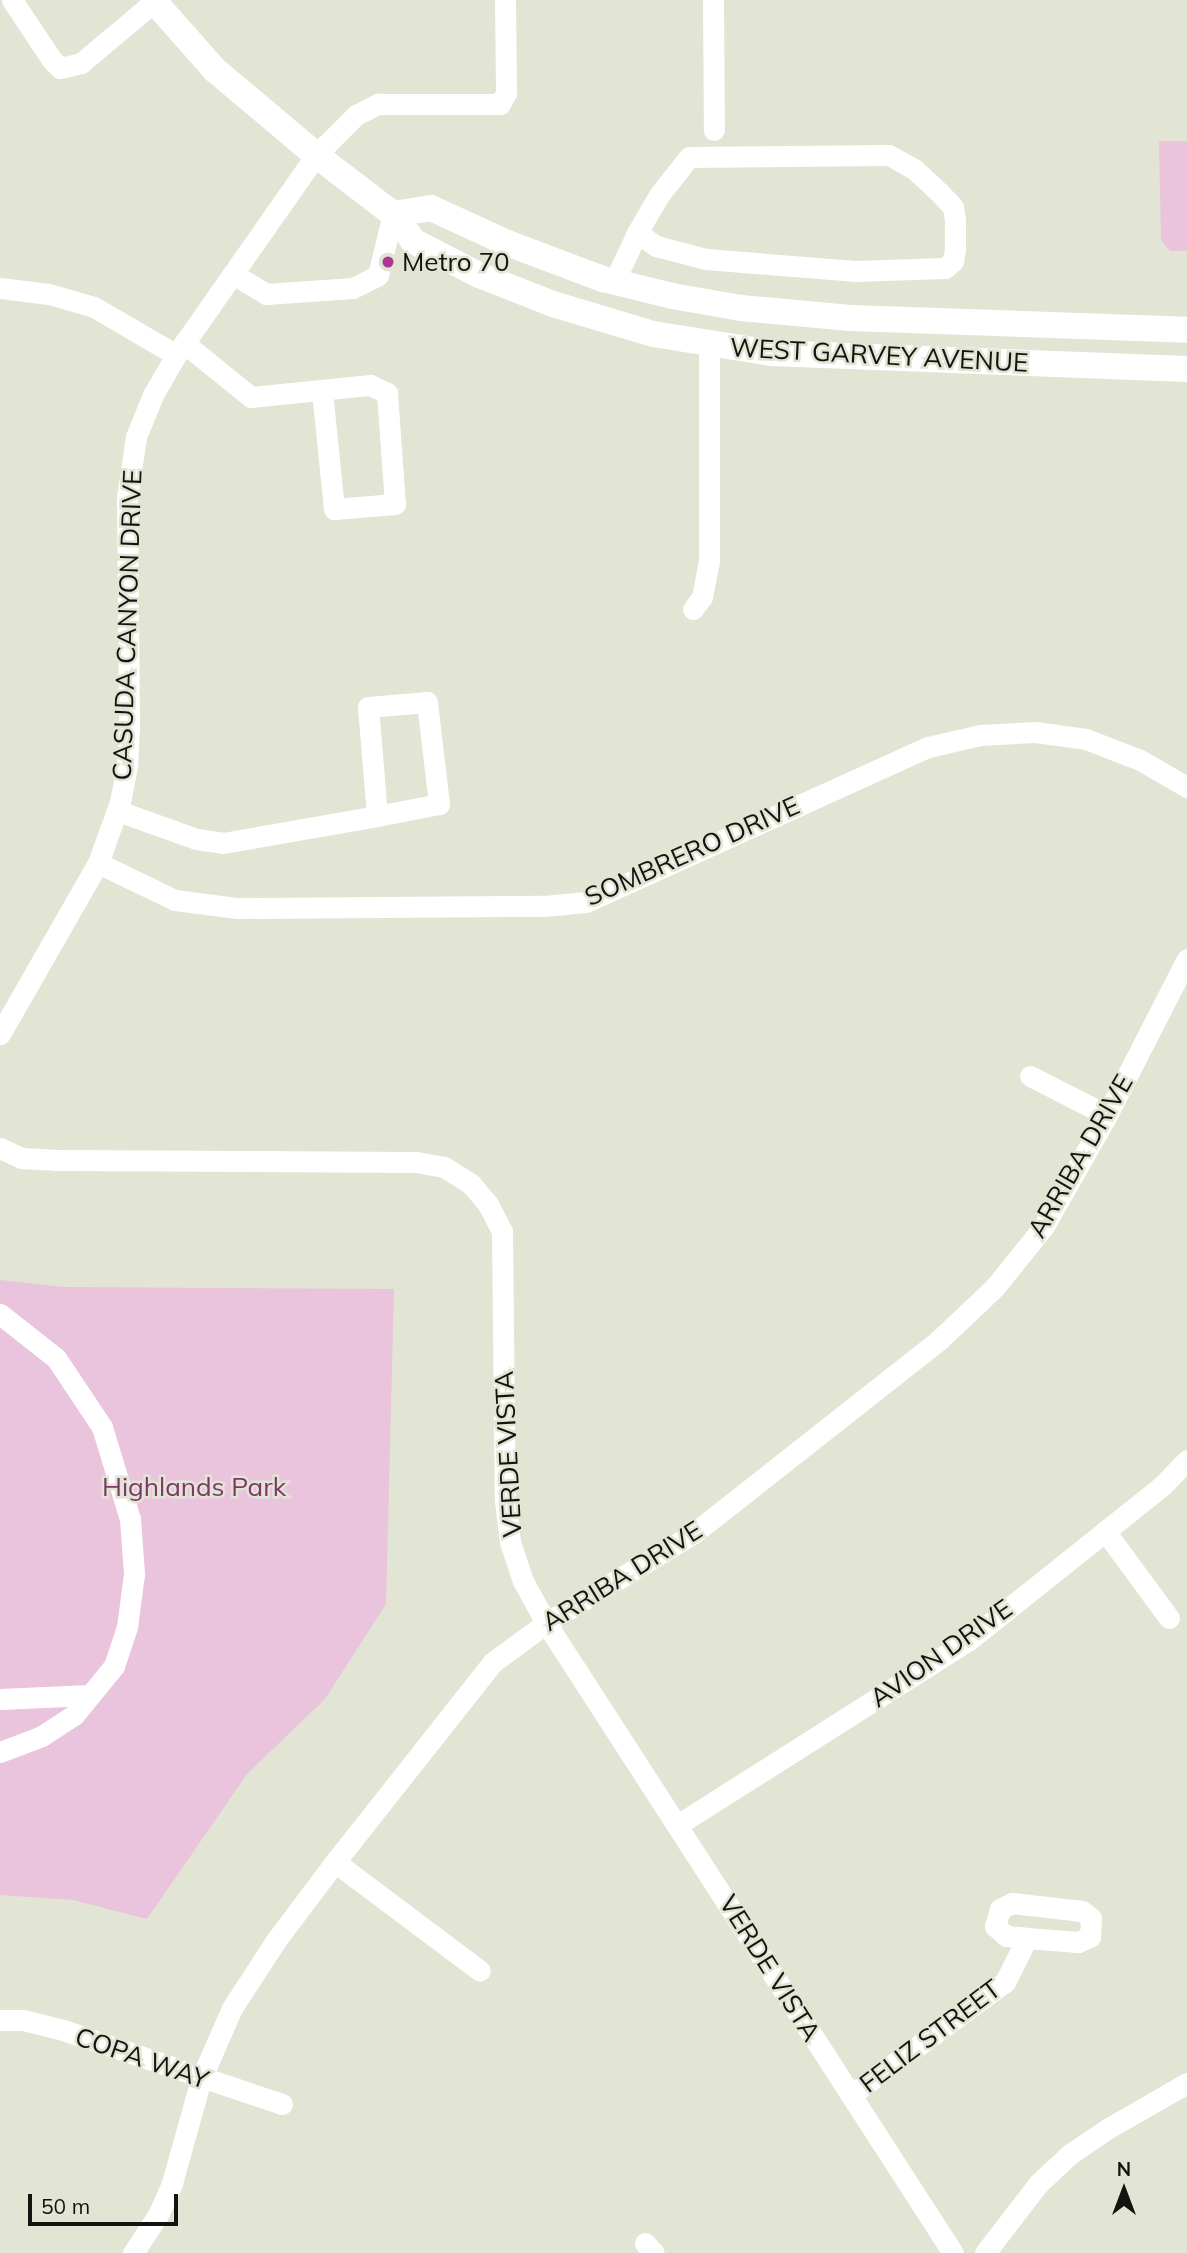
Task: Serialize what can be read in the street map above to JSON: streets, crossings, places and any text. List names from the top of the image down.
{
  "streets": {
    "main road": ["WEST GARVEY AVENUE"],
    "street": [
      "CASUDA CANYON DRIVE",
      "SOMBRERO DRIVE",
      "ARRIBA DRIVE",
      "VERDE VISTA",
      "AVION DRIVE",
      "FELIZ STREET",
      "COPA WAY"
    ]
  },
  "crossings": [
    ["WEST GARVEY AVENUE", "CASUDA CANYON DRIVE"],
    ["CASUDA CANYON DRIVE", "SOMBRERO DRIVE"],
    ["ARRIBA DRIVE", "VERDE VISTA"],
    ["ARRIBA DRIVE", "COPA WAY"],
    ["VERDE VISTA", "AVION DRIVE"],
    ["VERDE VISTA", "FELIZ STREET"]
  ],
  "parks": ["Highlands Park"],
  "places": ["Metro 70"],
  "scale_bar": "50 m",
  "north": "top"
}
